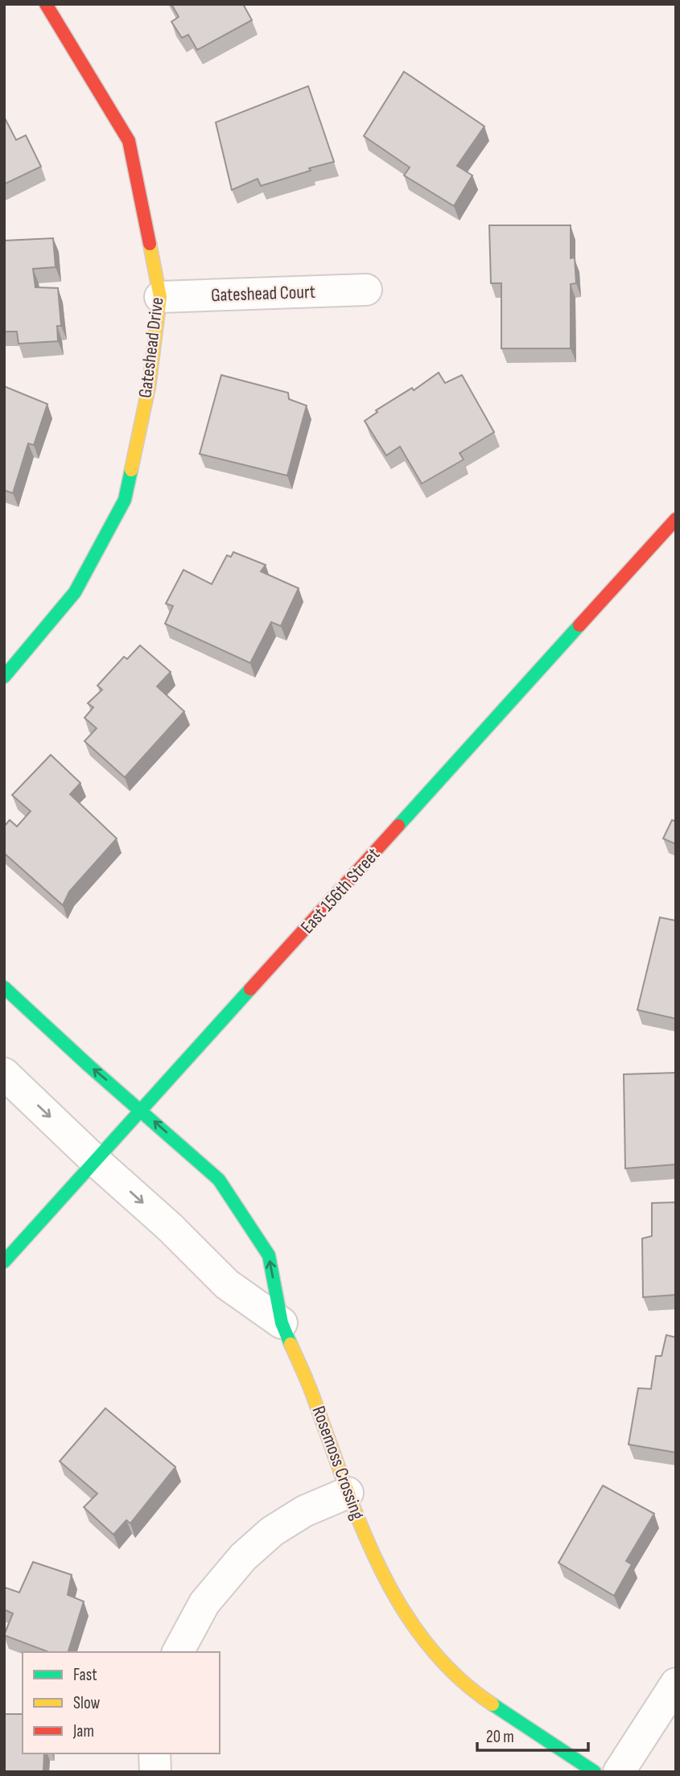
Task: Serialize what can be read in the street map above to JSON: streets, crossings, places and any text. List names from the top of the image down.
{
  "streets": {
    "street": [
      "Gateshead Court",
      "Gateshead Drive",
      "East 156th Street",
      "Rosemoss Crossing"
    ]
  },
  "crossings": [
    ["Gateshead Court", "Gateshead Drive"],
    ["East 156th Street", "Rosemoss Crossing"]
  ],
  "legend": ["Fast", "Slow", "Jam"],
  "scale_bar": "20 m"
}
